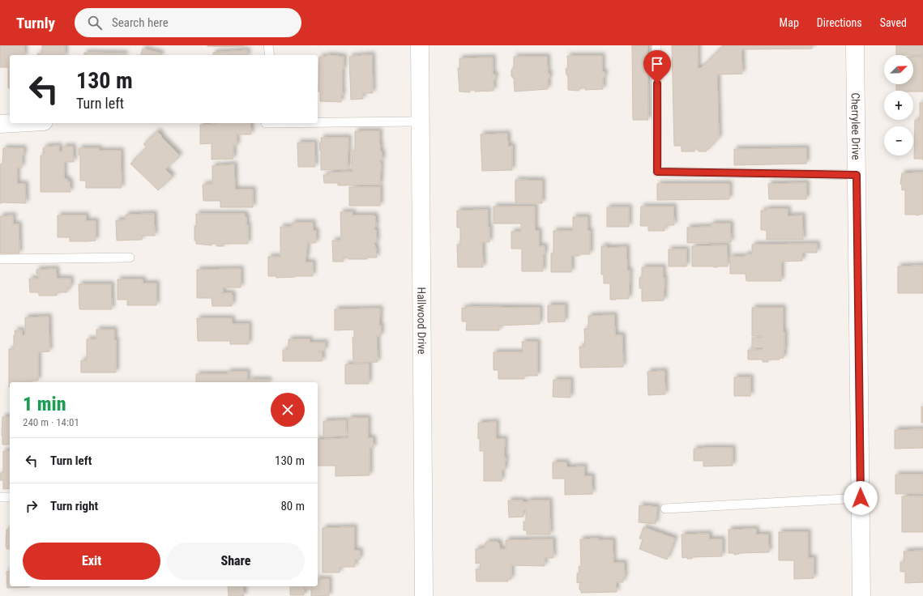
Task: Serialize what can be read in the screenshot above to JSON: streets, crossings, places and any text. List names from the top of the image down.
{
  "streets": {
    "street": ["Cherrylee Drive", "Hallwood Drive"]
  },
  "north": "top right",
  "page": {
    "header": "Turnly",
    "search": "Search here",
    "nav": ["Map", "Directions", "Saved"],
    "map_buttons": ["+", "−"],
    "turn": ["130 m", "Turn left"],
    "heading": ["1 min", "240 m · 14:01"],
    "list": [
      {
        "name": "Turn left",
        "value": "130 m"
      },
      {
        "name": "Turn right",
        "value": "80 m"
      }
    ],
    "buttons": ["Exit", "Share"]
  }
}
